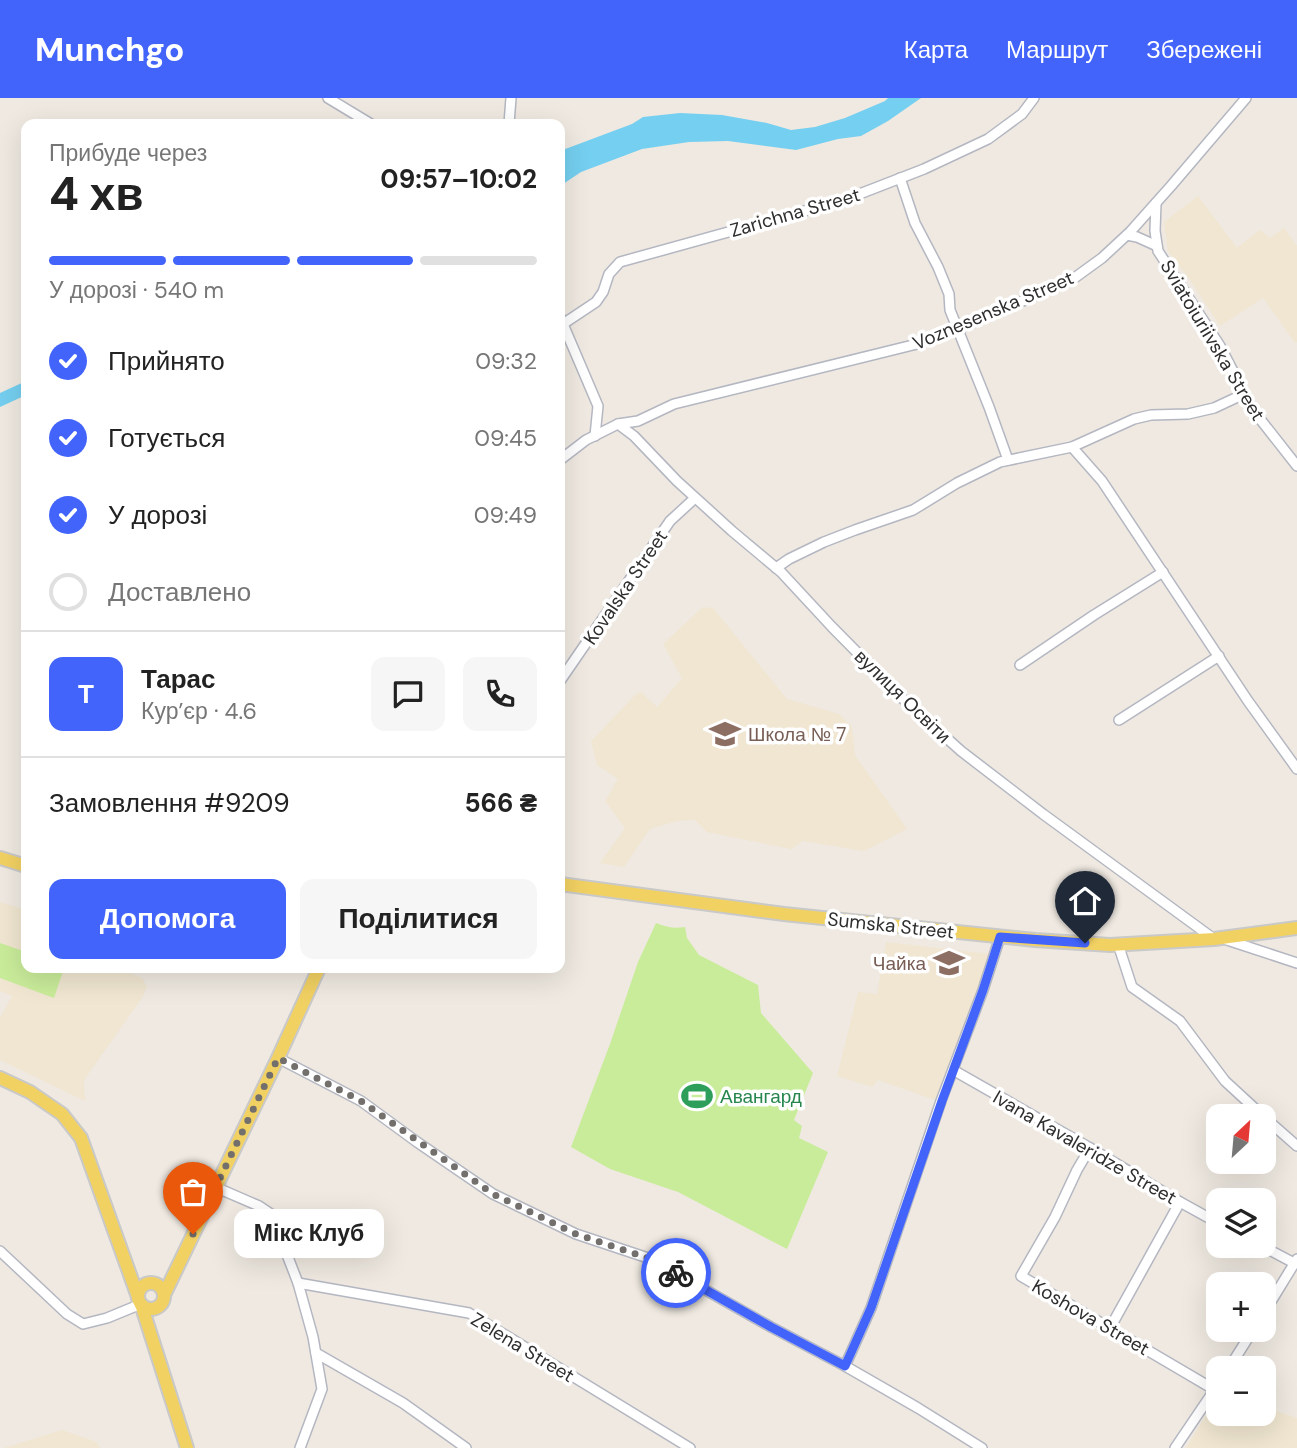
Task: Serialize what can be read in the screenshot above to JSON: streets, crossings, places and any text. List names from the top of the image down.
{
  "streets": {
    "main road": ["Sumska Street"],
    "street": [
      "Zarichna Street",
      "Voznesenska Street",
      "Sviatoiuriivska Street",
      "Kovalska Street",
      "вулиця Освіти",
      "Ivana Kavaleridze Street",
      "Koshova Street",
      "Zelena Street"
    ]
  },
  "crossings": [
    ["Voznesenska Street", "Sviatoiuriivska Street"],
    ["Voznesenska Street", "вулиця Освіти"],
    ["Kovalska Street", "вулиця Освіти"],
    ["вулиця Освіти", "Sumska Street"],
    ["Ivana Kavaleridze Street", "Koshova Street"]
  ],
  "places": {
    "school or university": ["Школа № 7", "Чайка"],
    "sports": ["Авангард"],
    "other": ["Мікс Клуб"]
  },
  "north": "top right",
  "page": {
    "header": "Munchgo",
    "nav": ["Карта", "Маршрут", "Збережені"],
    "heading": ["4 хв", "Прибуде через", "09:57–10:02"],
    "panel": [
      "Тарас",
      "Кур’єр · 4.6",
      "Замовлення #9209",
      "566 ₴"
    ],
    "bar": "У дорозі · 540 m",
    "list": [
      ["Прийнято", "09:32"],
      ["Готується", "09:45"],
      ["У дорозі", "09:49"],
      "Доставлено"
    ],
    "round": "Т",
    "buttons": ["Допомога", "Поділитися"],
    "map_buttons": ["+", "−"],
    "bubble": "Мікс Клуб"
  }
}
